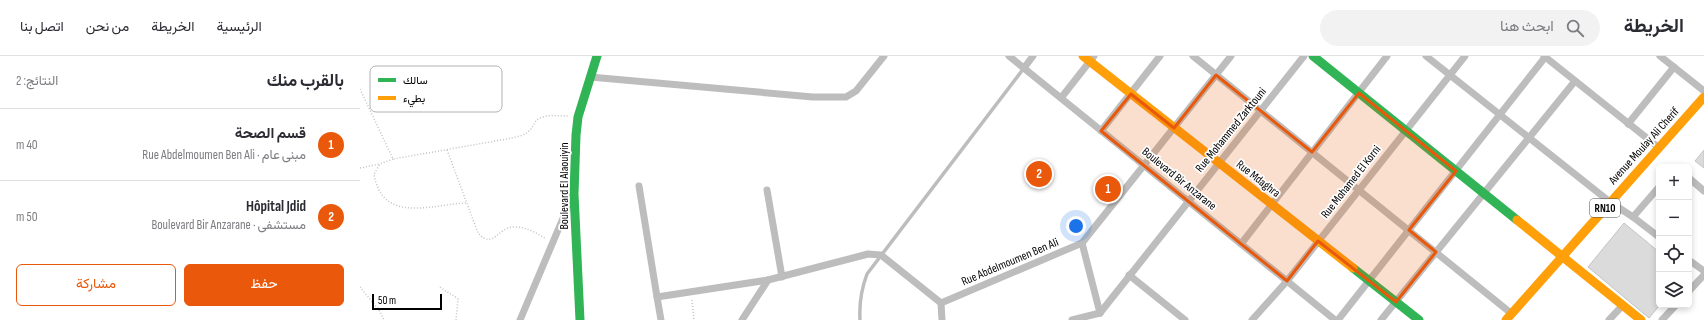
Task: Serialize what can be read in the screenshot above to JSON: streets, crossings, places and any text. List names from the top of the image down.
{
  "streets": {
    "street": [
      "Rue Mohammed Zarktouni",
      "Avenue Moulay Ali Cherif",
      "Boulevard Bir Anzarane",
      "Rue Mdaghra",
      "Rue Mohamed El Korni",
      "Boulevard El Alaouiyin",
      "RN10",
      "Rue Abdelmoumen Ben Ali"
    ]
  },
  "crossings": [
    ["Rue Mohammed Zarktouni", "Boulevard Bir Anzarane"],
    ["Rue Mohammed Zarktouni", "Rue Mdaghra"],
    ["Boulevard Bir Anzarane", "Rue Mohamed El Korni"],
    ["Boulevard Bir Anzarane", "Rue Abdelmoumen Ben Ali"],
    ["Rue Mdaghra", "Rue Mohamed El Korni"],
    ["Rue Mdaghra", "Rue Abdelmoumen Ben Ali"]
  ],
  "legend": ["سالك", "بطيء"],
  "scale_bar": "50 m",
  "page": {
    "header": "الخريطة",
    "search": "ابحث هنا",
    "nav": [
      "الرئيسية",
      "الخريطة",
      "من نحن",
      "اتصل بنا"
    ],
    "heading": ["بالقرب منك", "النتائج: 2"],
    "list": [
      {
        "mark": "1",
        "name": "قسم الصحة",
        "note": "مبنى عام · Rue Abdelmoumen Ben Ali",
        "value": "40 m"
      },
      {
        "mark": "2",
        "name": "Hôpital Jdid",
        "note": "مستشفى · Boulevard Bir Anzarane",
        "value": "50 m"
      }
    ],
    "pins": ["2", "1"],
    "map_buttons": ["+", "−"],
    "buttons": ["حفظ", "مشاركة"],
    "scale": "50 m"
  }
}
